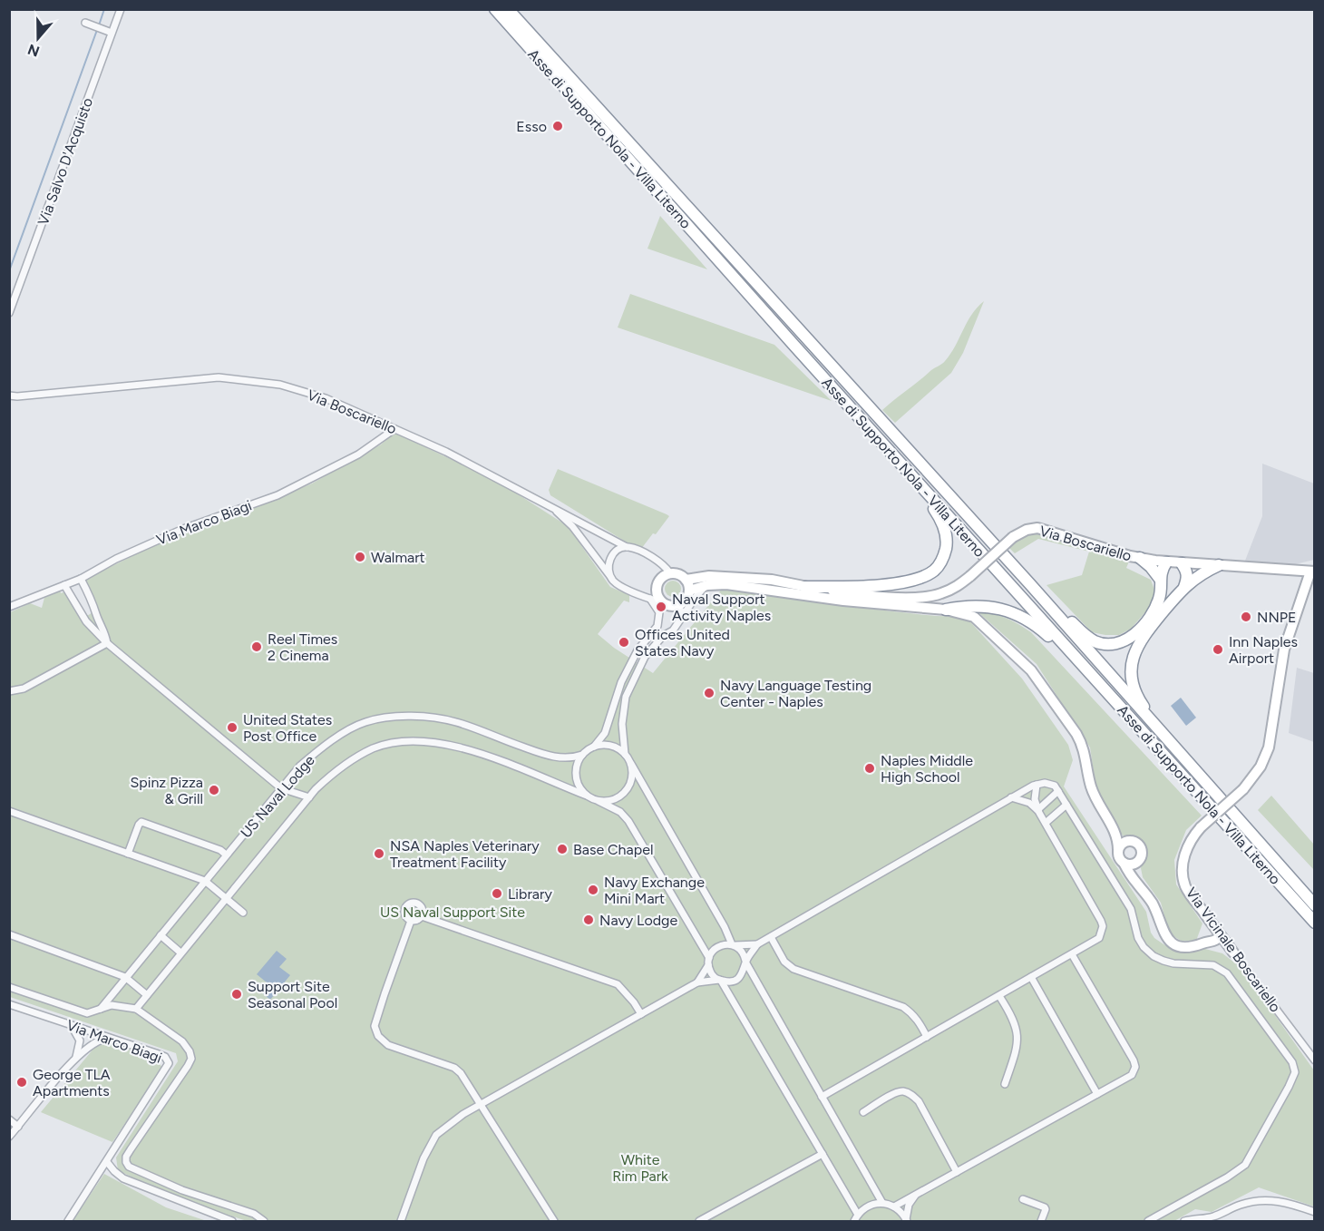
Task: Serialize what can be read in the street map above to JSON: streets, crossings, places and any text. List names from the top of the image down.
{
  "streets": {
    "highway": ["Asse di Supporto Nola - Villa Literno"],
    "street": [
      "Via Salvo D'Acquisto",
      "Via Boscariello",
      "Via Marco Biagi",
      "US Naval Lodge",
      "Via Vicinale Boscariello"
    ]
  },
  "crossings": [
    ["Via Boscariello", "Via Marco Biagi"],
    ["Via Boscariello", "Via Vicinale Boscariello"]
  ],
  "parks": ["US Naval Support Site", "White Rim Park"],
  "places": [
    "Esso",
    "Walmart",
    "Naval Support Activity Naples",
    "NNPE",
    "Offices United States Navy",
    "Reel Times 2 Cinema",
    "Inn Naples Airport",
    "Navy Language Testing Center - Naples",
    "United States Post Office",
    "Naples Middle High School",
    "Spinz Pizza & Grill",
    "Base Chapel",
    "NSA Naples Veterinary Treatment Facility",
    "Navy Exchange Mini Mart",
    "Library",
    "Navy Lodge",
    "Support Site Seasonal Pool",
    "George TLA Apartments"
  ],
  "north": "bottom"
}
